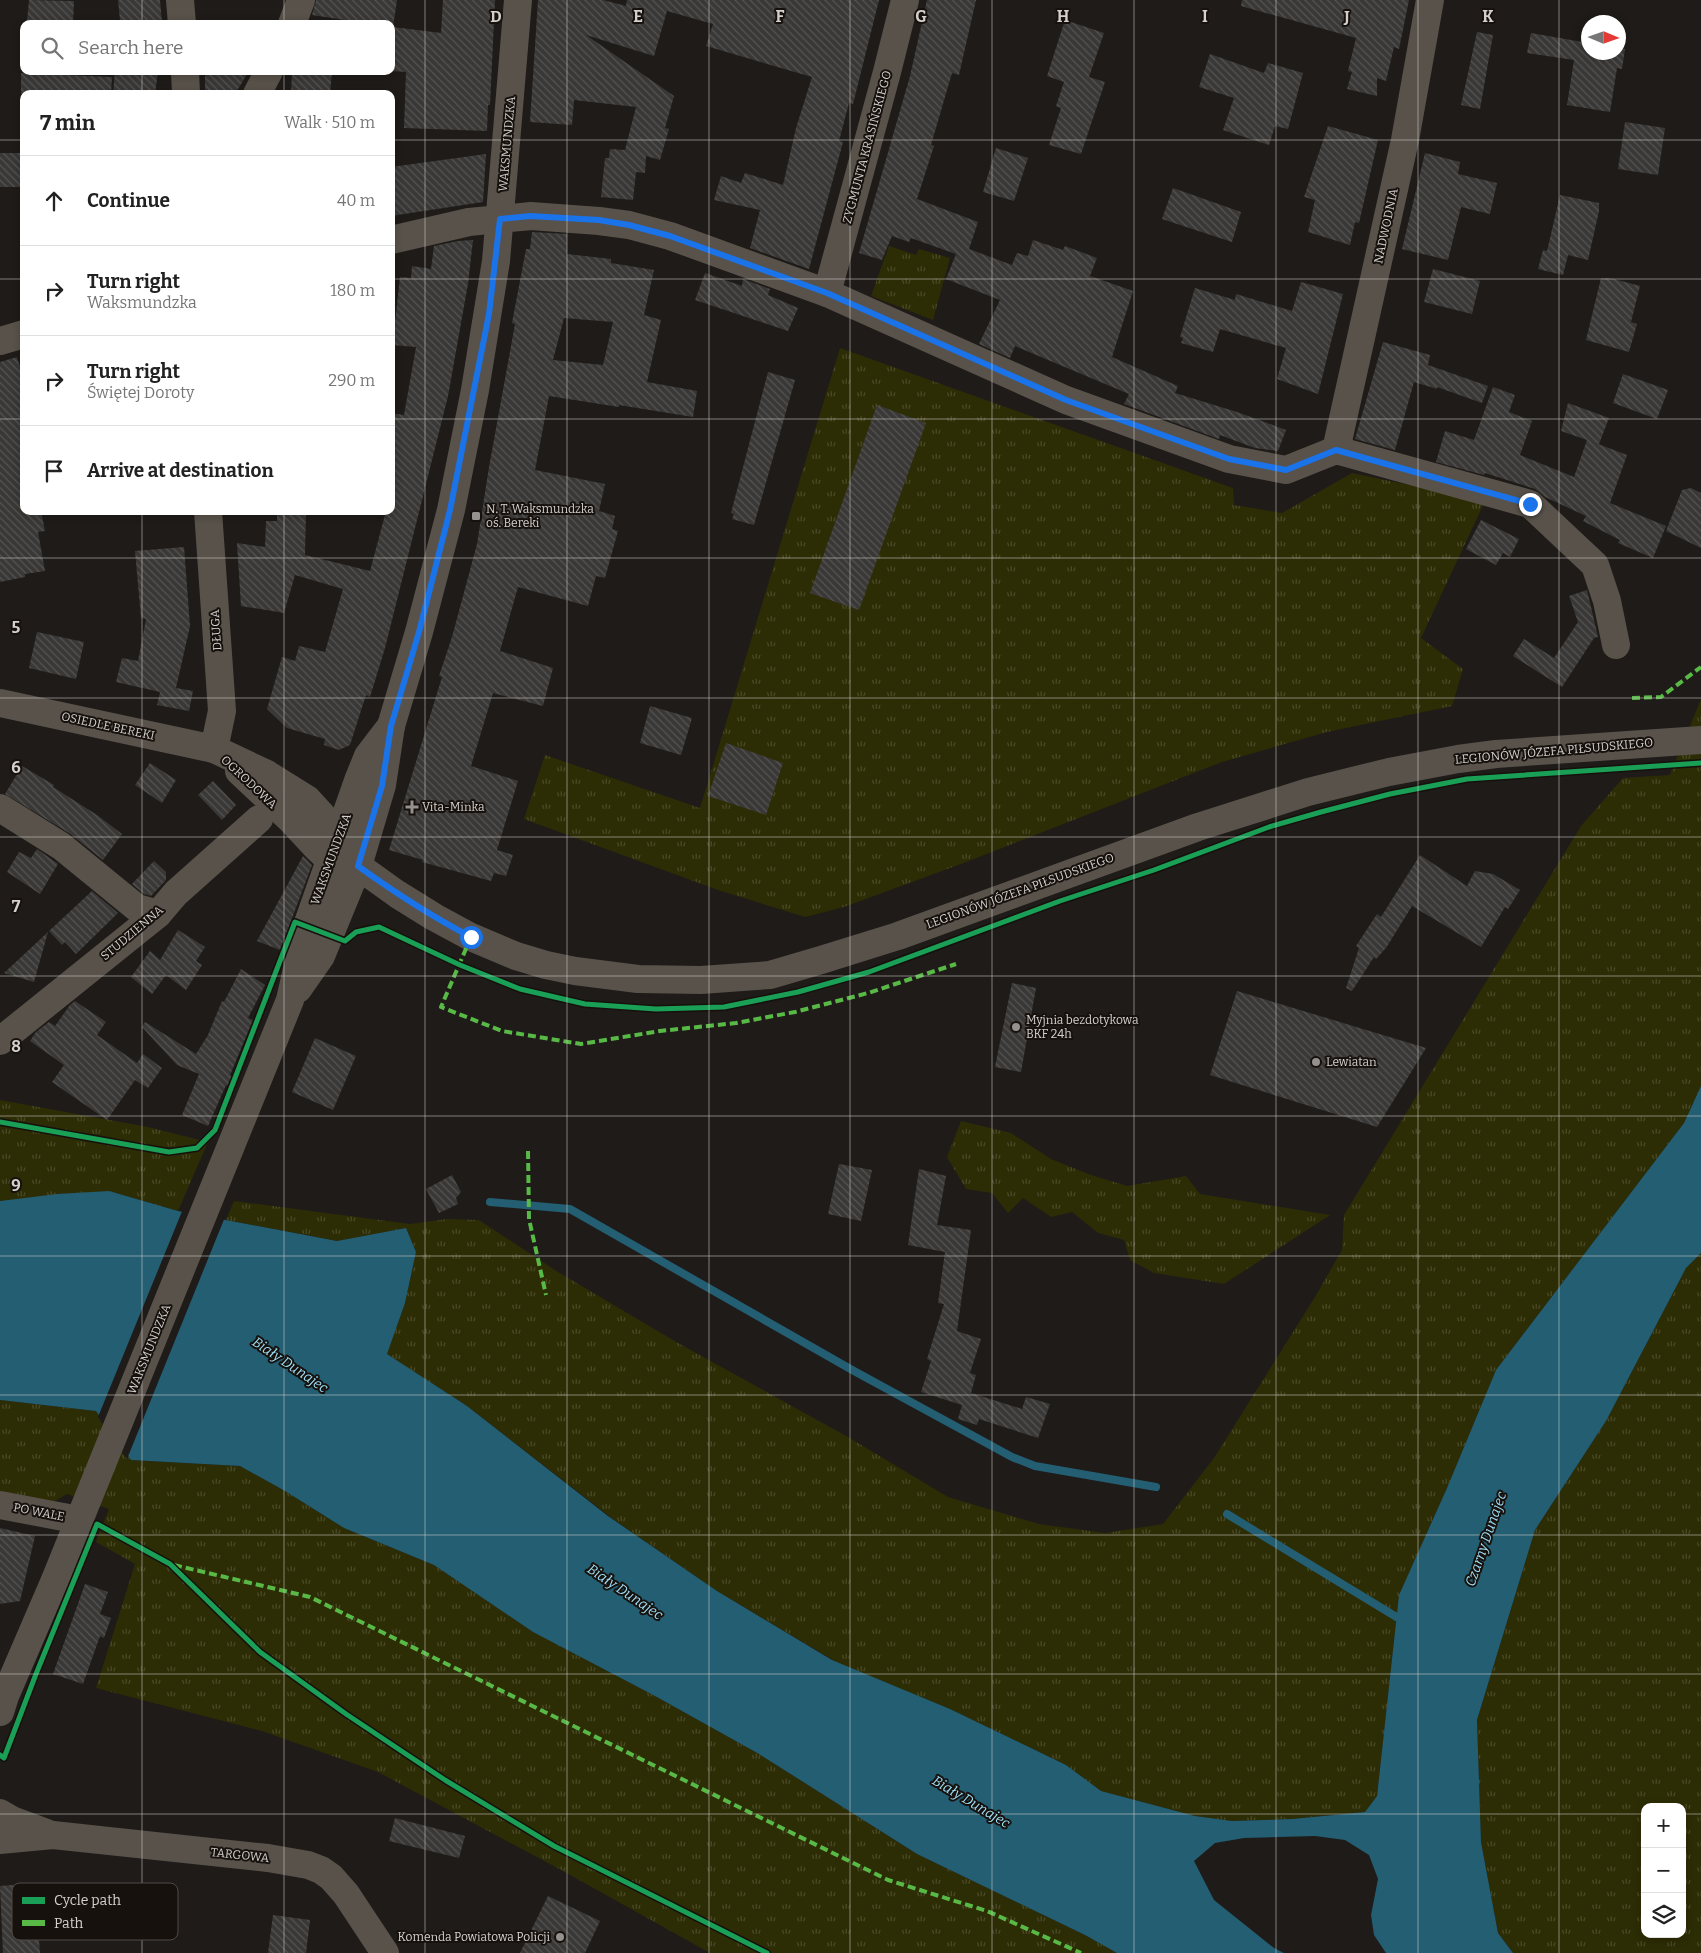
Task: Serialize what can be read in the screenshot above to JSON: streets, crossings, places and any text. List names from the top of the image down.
{
  "streets": {
    "street": [
      "WAKSMUNDZKA",
      "ZYGMUNTA KRASIŃSKIEGO",
      "NADWODNIA",
      "DŁUGA",
      "OSIEDLE BEREKI",
      "LEGIONÓW JÓZEFA PIŁSUDSKIEGO",
      "OGRODOWA",
      "STUDZIENNA",
      "PO WALE",
      "TARGOWA"
    ]
  },
  "crossings": [
    ["WAKSMUNDZKA", "LEGIONÓW JÓZEFA PIŁSUDSKIEGO"],
    ["WAKSMUNDZKA", "OGRODOWA"],
    ["WAKSMUNDZKA", "PO WALE"],
    ["DŁUGA", "OSIEDLE BEREKI"],
    ["DŁUGA", "OGRODOWA"],
    ["OSIEDLE BEREKI", "OGRODOWA"],
    ["LEGIONÓW JÓZEFA PIŁSUDSKIEGO", "OGRODOWA"]
  ],
  "water": ["Biały Dunajec", "Czarny Dunajec"],
  "places": {
    "transit": ["N. T. Waksmundzka oś. Bereki"],
    "health": ["Vita-Minka"],
    "other": ["Myjnia bezdotykowa BKF 24h", "Lewiatan", "Komenda Powiatowa Policji"]
  },
  "legend": ["Cycle path", "Path"],
  "north": "right",
  "page": {
    "search": "Search here",
    "heading": ["7 min", "Walk · 510 m"],
    "list": [
      ["Continue", "40 m"],
      ["Turn right", "Waksmundzka", "180 m"],
      ["Turn right", "Świętej Doroty", "290 m"],
      "Arrive at destination"
    ],
    "map_buttons": ["+", "−"]
  },
  "grid": {
    "columns": [
      "D",
      "E",
      "F",
      "G",
      "H",
      "I",
      "J",
      "K"
    ],
    "rows": [
      "5",
      "6",
      "7",
      "8",
      "9"
    ]
  }
}
